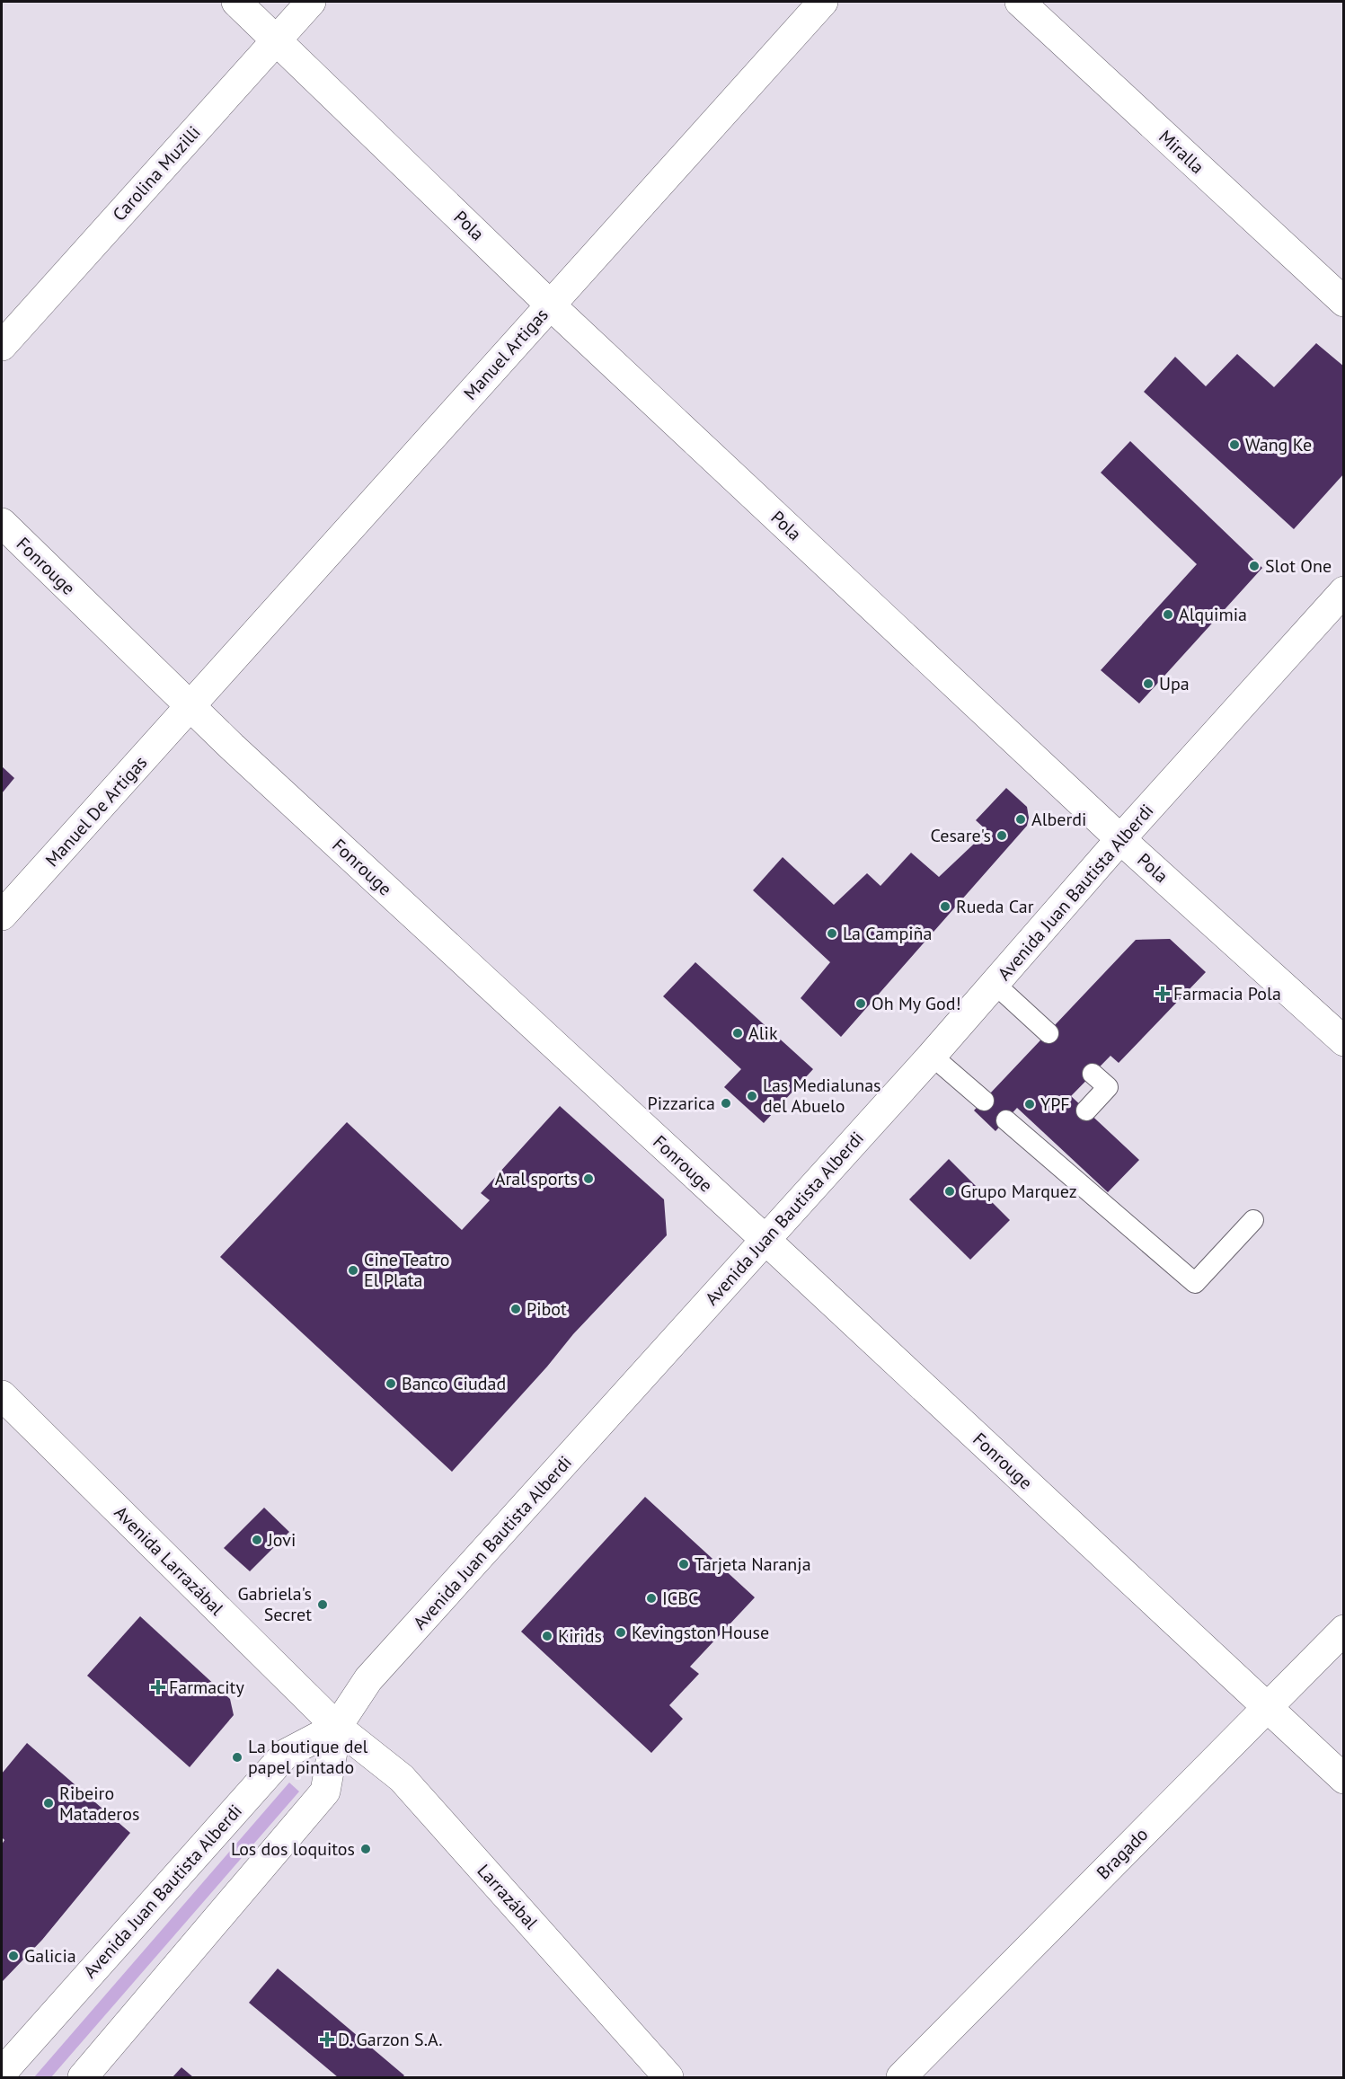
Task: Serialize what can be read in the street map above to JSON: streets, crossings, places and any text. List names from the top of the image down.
{
  "streets": {
    "street": [
      "Miralla",
      "Carolina Muzilli",
      "Pola",
      "Manuel Artigas",
      "Fonrouge",
      "Manuel De Artigas",
      "Avenida Juan Bautista Alberdi",
      "Avenida Larrazábal",
      "Bragado",
      "Larrazábal"
    ]
  },
  "crossings": [
    ["Carolina Muzilli", "Pola"],
    ["Pola", "Manuel Artigas"],
    ["Pola", "Avenida Juan Bautista Alberdi"],
    ["Manuel Artigas", "Fonrouge"],
    ["Manuel Artigas", "Manuel De Artigas"],
    ["Fonrouge", "Manuel De Artigas"],
    ["Fonrouge", "Avenida Juan Bautista Alberdi"],
    ["Fonrouge", "Bragado"],
    ["Avenida Juan Bautista Alberdi", "Avenida Larrazábal"],
    ["Avenida Juan Bautista Alberdi", "Larrazábal"],
    ["Avenida Larrazábal", "Larrazábal"]
  ],
  "places": {
    "other": [
      "Wang Ke",
      "Slot One",
      "Alquimia",
      "Upa",
      "Alberdi",
      "Cesare's",
      "Rueda Car",
      "La Campiña",
      "Oh My God!",
      "Alik",
      "Las Medialunas del Abuelo",
      "Pizzarica",
      "YPF",
      "Aral sports",
      "Grupo Marquez",
      "Cine Teatro El Plata",
      "Pibot",
      "Banco Ciudad",
      "Jovi",
      "Tarjeta Naranja",
      "ICBC",
      "Gabriela's Secret",
      "Kevingston House",
      "Kirids",
      "La boutique del papel pintado",
      "Ribeiro Mataderos",
      "Los dos loquitos",
      "Galicia"
    ],
    "health": ["Farmacia Pola", "Farmacity", "D. Garzon S.A."]
  }
}
